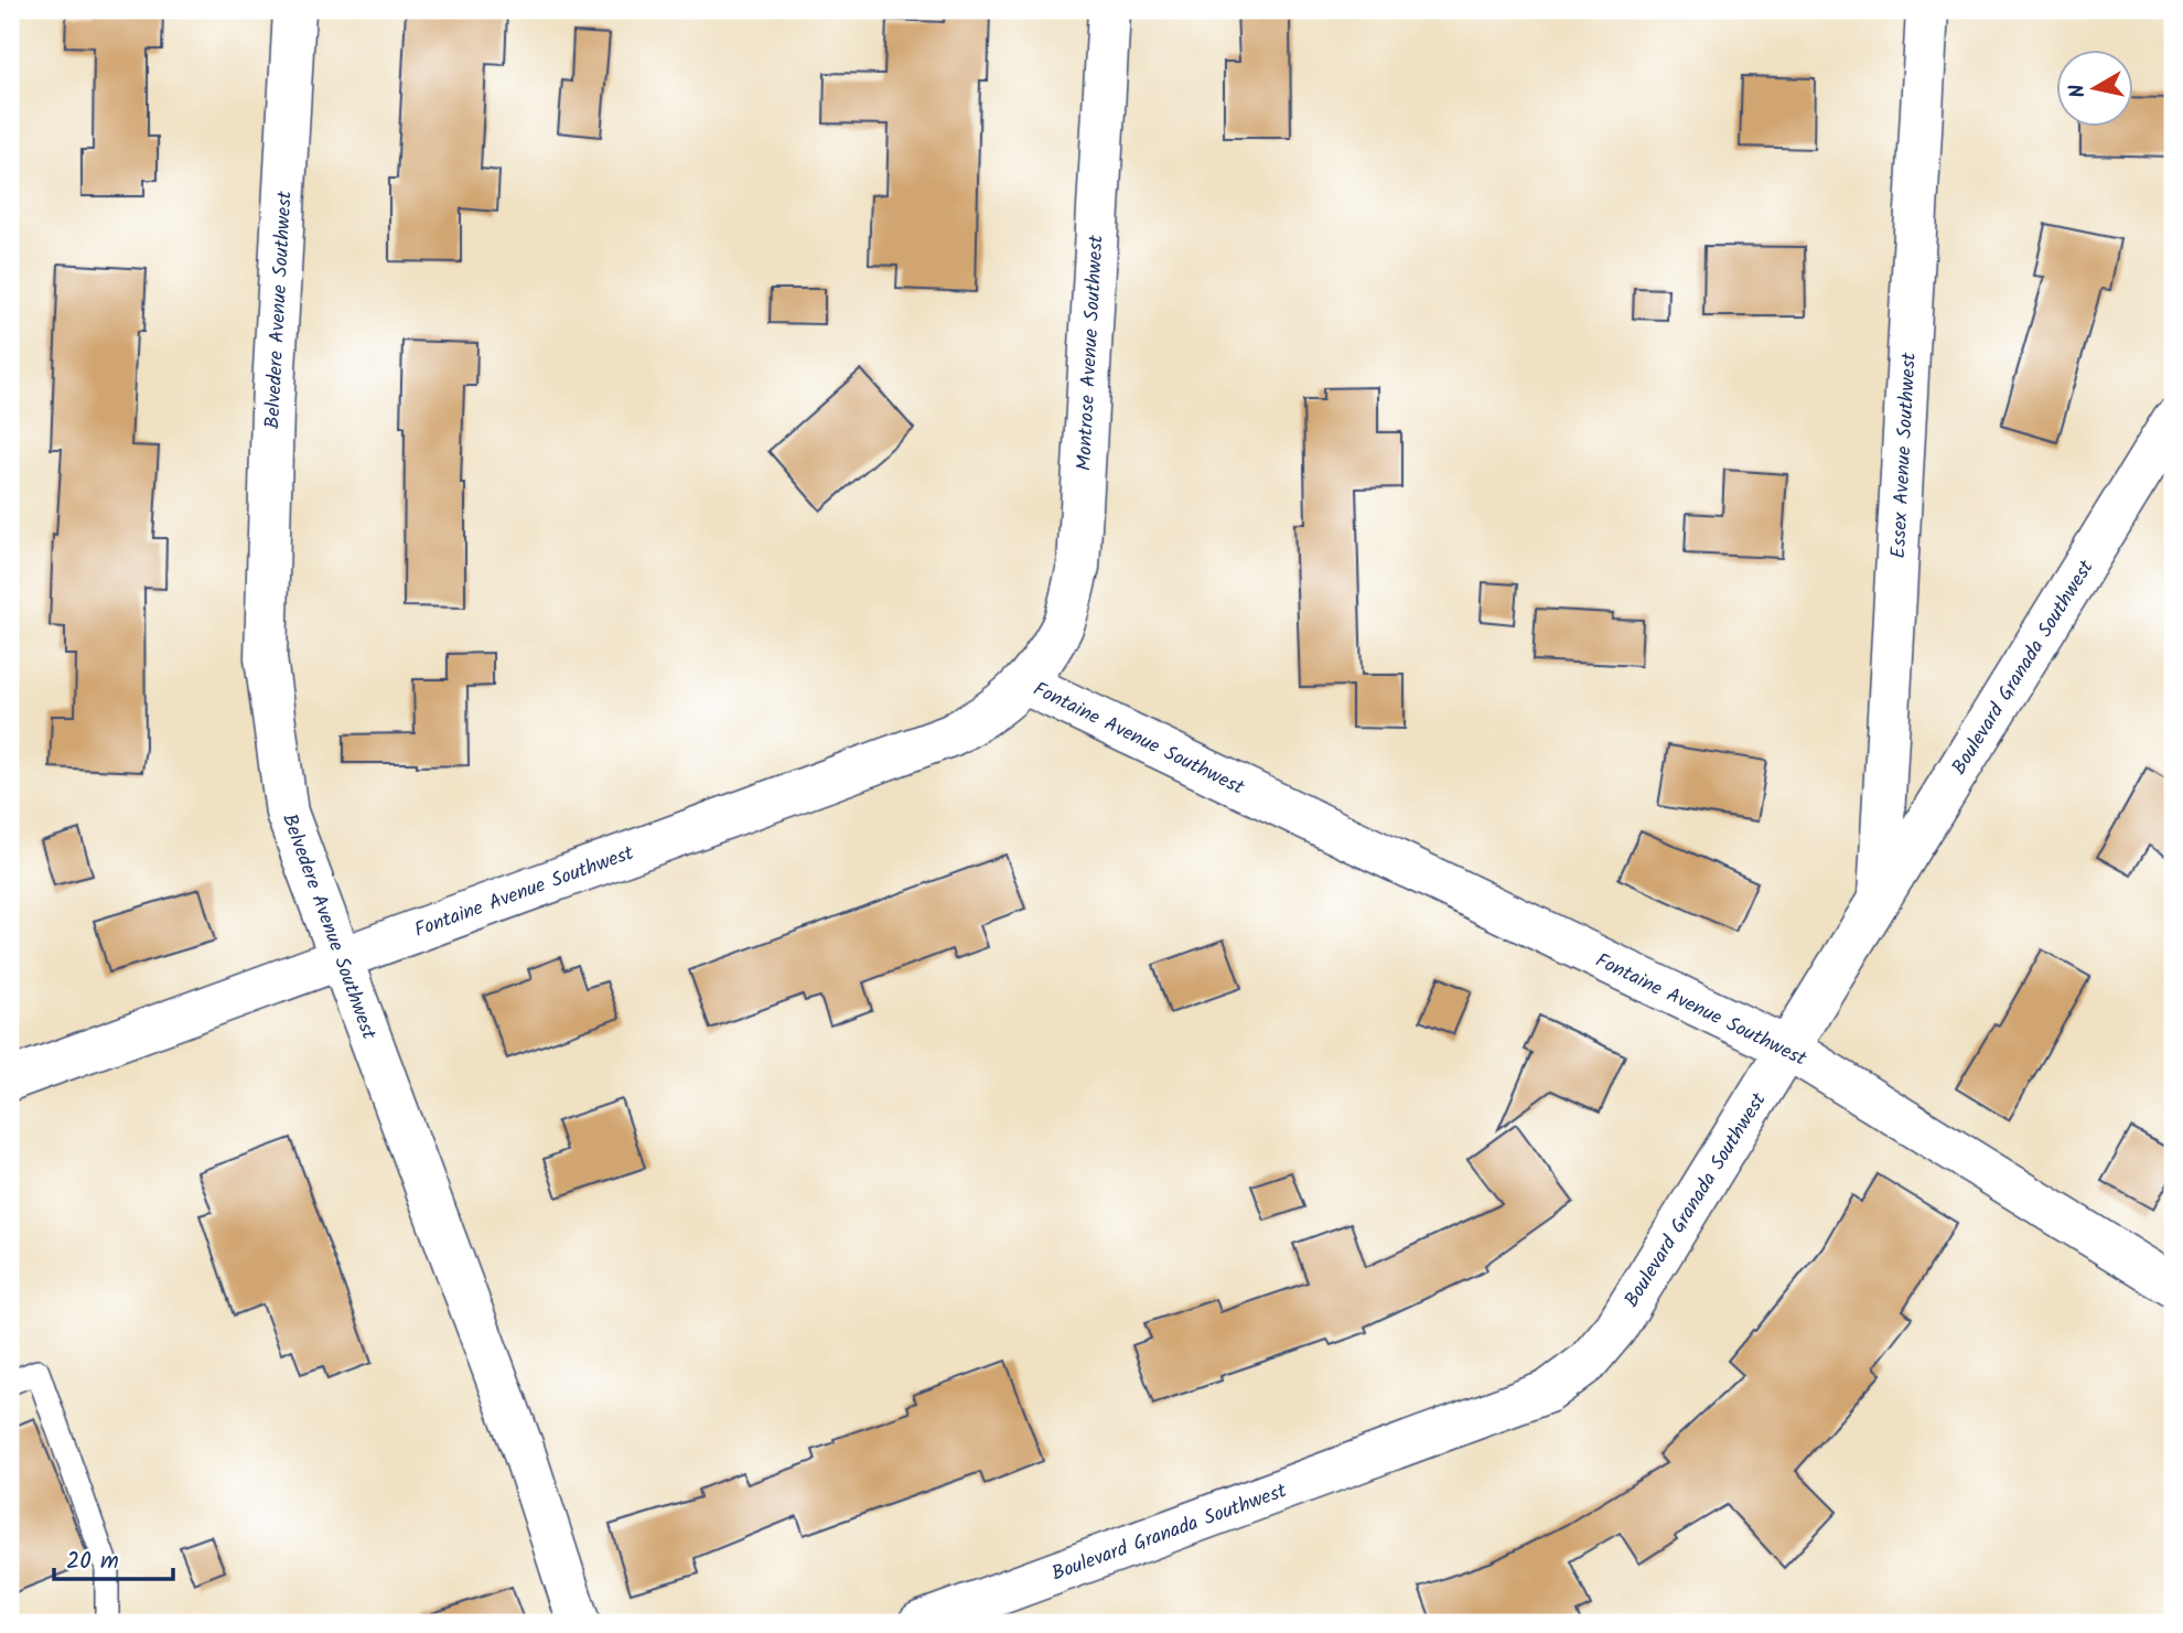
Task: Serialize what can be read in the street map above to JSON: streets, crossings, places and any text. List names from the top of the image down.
{
  "streets": {
    "street": [
      "Belvedere Avenue Southwest",
      "Montrose Avenue Southwest",
      "Essex Avenue Southwest",
      "Boulevard Granada Southwest",
      "Fontaine Avenue Southwest"
    ]
  },
  "crossings": [
    ["Belvedere Avenue Southwest", "Fontaine Avenue Southwest"],
    ["Montrose Avenue Southwest", "Fontaine Avenue Southwest"],
    ["Essex Avenue Southwest", "Boulevard Granada Southwest"],
    ["Boulevard Granada Southwest", "Fontaine Avenue Southwest"]
  ],
  "scale_bar": "20 m",
  "north": "left"
}
